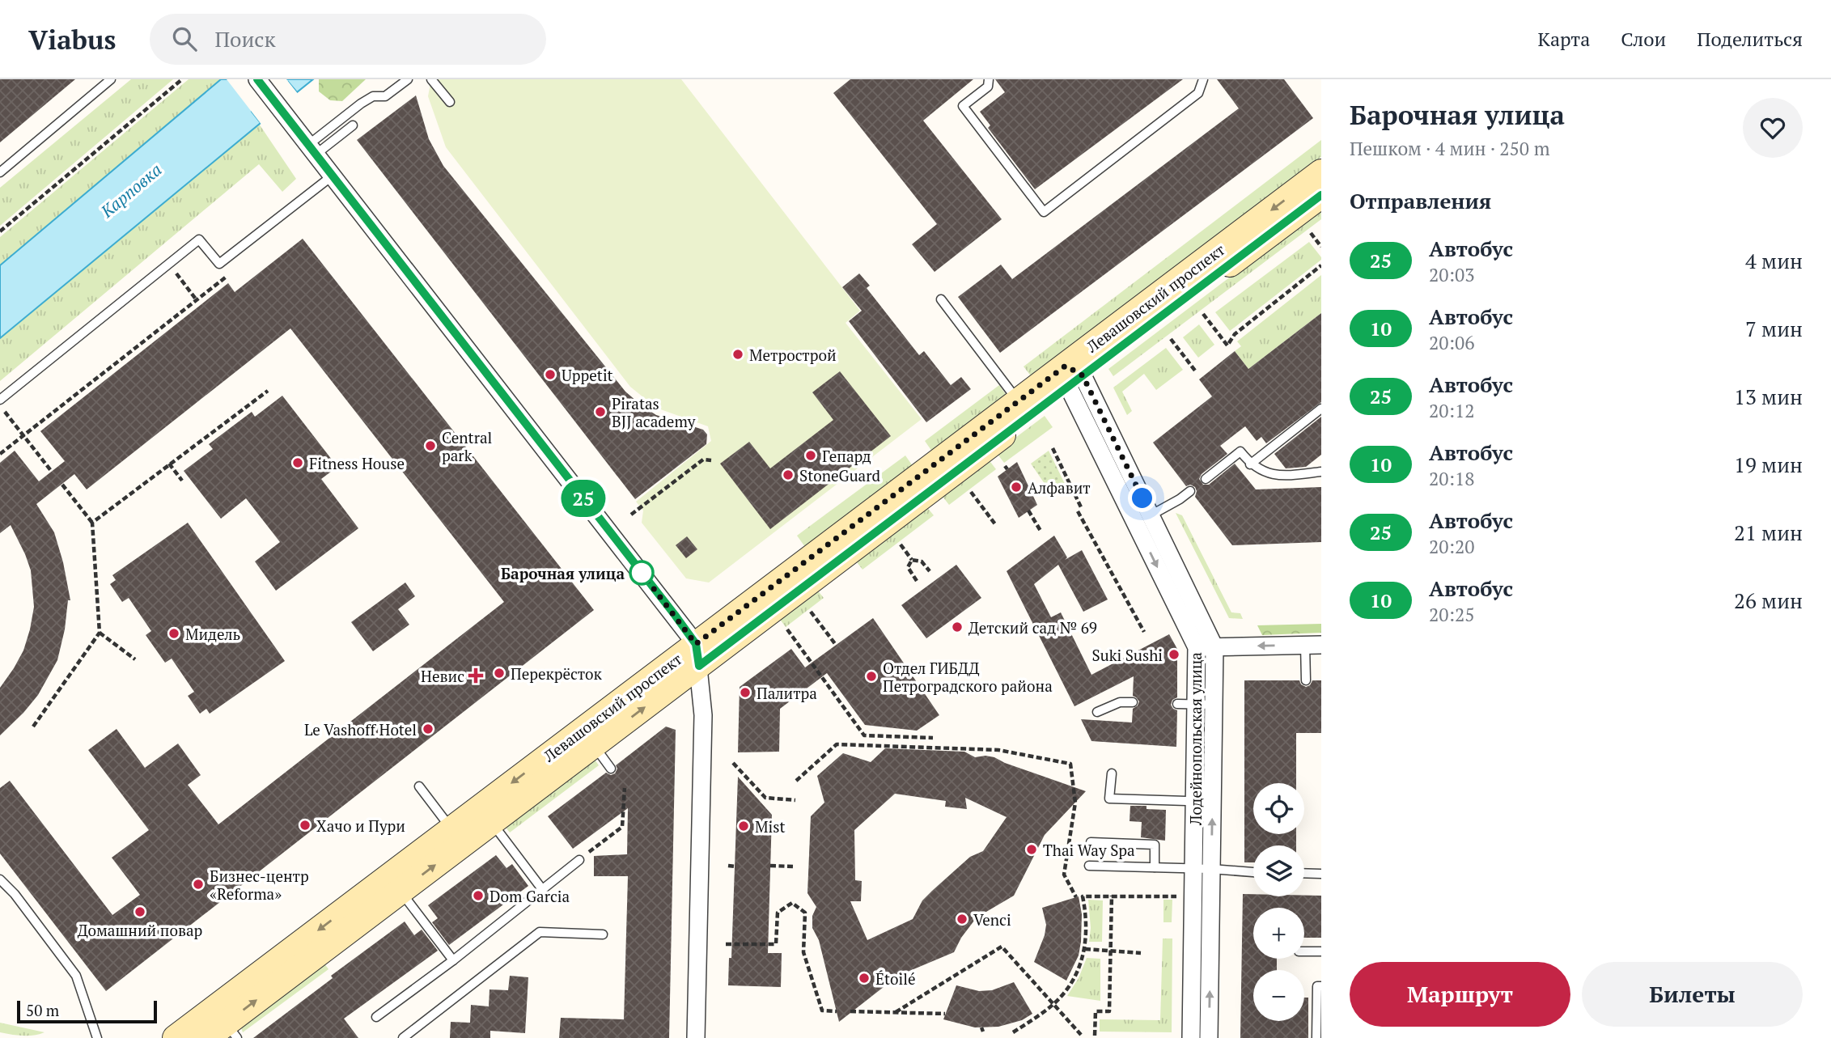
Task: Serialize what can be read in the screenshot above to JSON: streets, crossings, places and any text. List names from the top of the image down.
{
  "streets": {
    "street": ["Левашовский проспект", "Лодейнопольская улица"]
  },
  "crossings": [
    ["Левашовский проспект", "Лодейнопольская улица"]
  ],
  "water": ["Карповка"],
  "places": {
    "other": [
      "Метрострой",
      "Uppetit",
      "Piratas BJJ academy",
      "Central park",
      "Гепард",
      "Fitness House",
      "StoneGuard",
      "Алфавит",
      "Барочная улица",
      "Детский сад № 69",
      "Мидель",
      "Suki Sushi",
      "Перекрёсток",
      "Отдел ГИБДД Петроградского района",
      "Палитра",
      "Le Vashoff Hotel",
      "Хачо и Пури",
      "Mist",
      "Thai Way Spa",
      "Бизнес-центр «Reforma»",
      "Dom Garcia",
      "Домашний повар",
      "Venci",
      "Étoilé"
    ],
    "health": ["Невис"]
  },
  "lines": ["bus line 25"],
  "scale_bar": "50 m",
  "page": {
    "header": "Viabus",
    "search": "Поиск",
    "nav": ["Карта", "Слои", "Поделиться"],
    "on_map": "25",
    "heading": [
      ["Барочная улица", "Пешком · 4 мин · 250 m"],
      "Отправления"
    ],
    "list": [
      {
        "mark": "25",
        "name": "Автобус",
        "note": "20:03",
        "value": "4 мин"
      },
      {
        "mark": "10",
        "name": "Автобус",
        "note": "20:06",
        "value": "7 мин"
      },
      {
        "mark": "25",
        "name": "Автобус",
        "note": "20:12",
        "value": "13 мин"
      },
      {
        "mark": "10",
        "name": "Автобус",
        "note": "20:18",
        "value": "19 мин"
      },
      {
        "mark": "25",
        "name": "Автобус",
        "note": "20:20",
        "value": "21 мин"
      },
      {
        "mark": "10",
        "name": "Автобус",
        "note": "20:25",
        "value": "26 мин"
      }
    ],
    "map_buttons": ["+", "−"],
    "buttons": ["Маршрут", "Билеты"],
    "scale": "50 m"
  }
}
